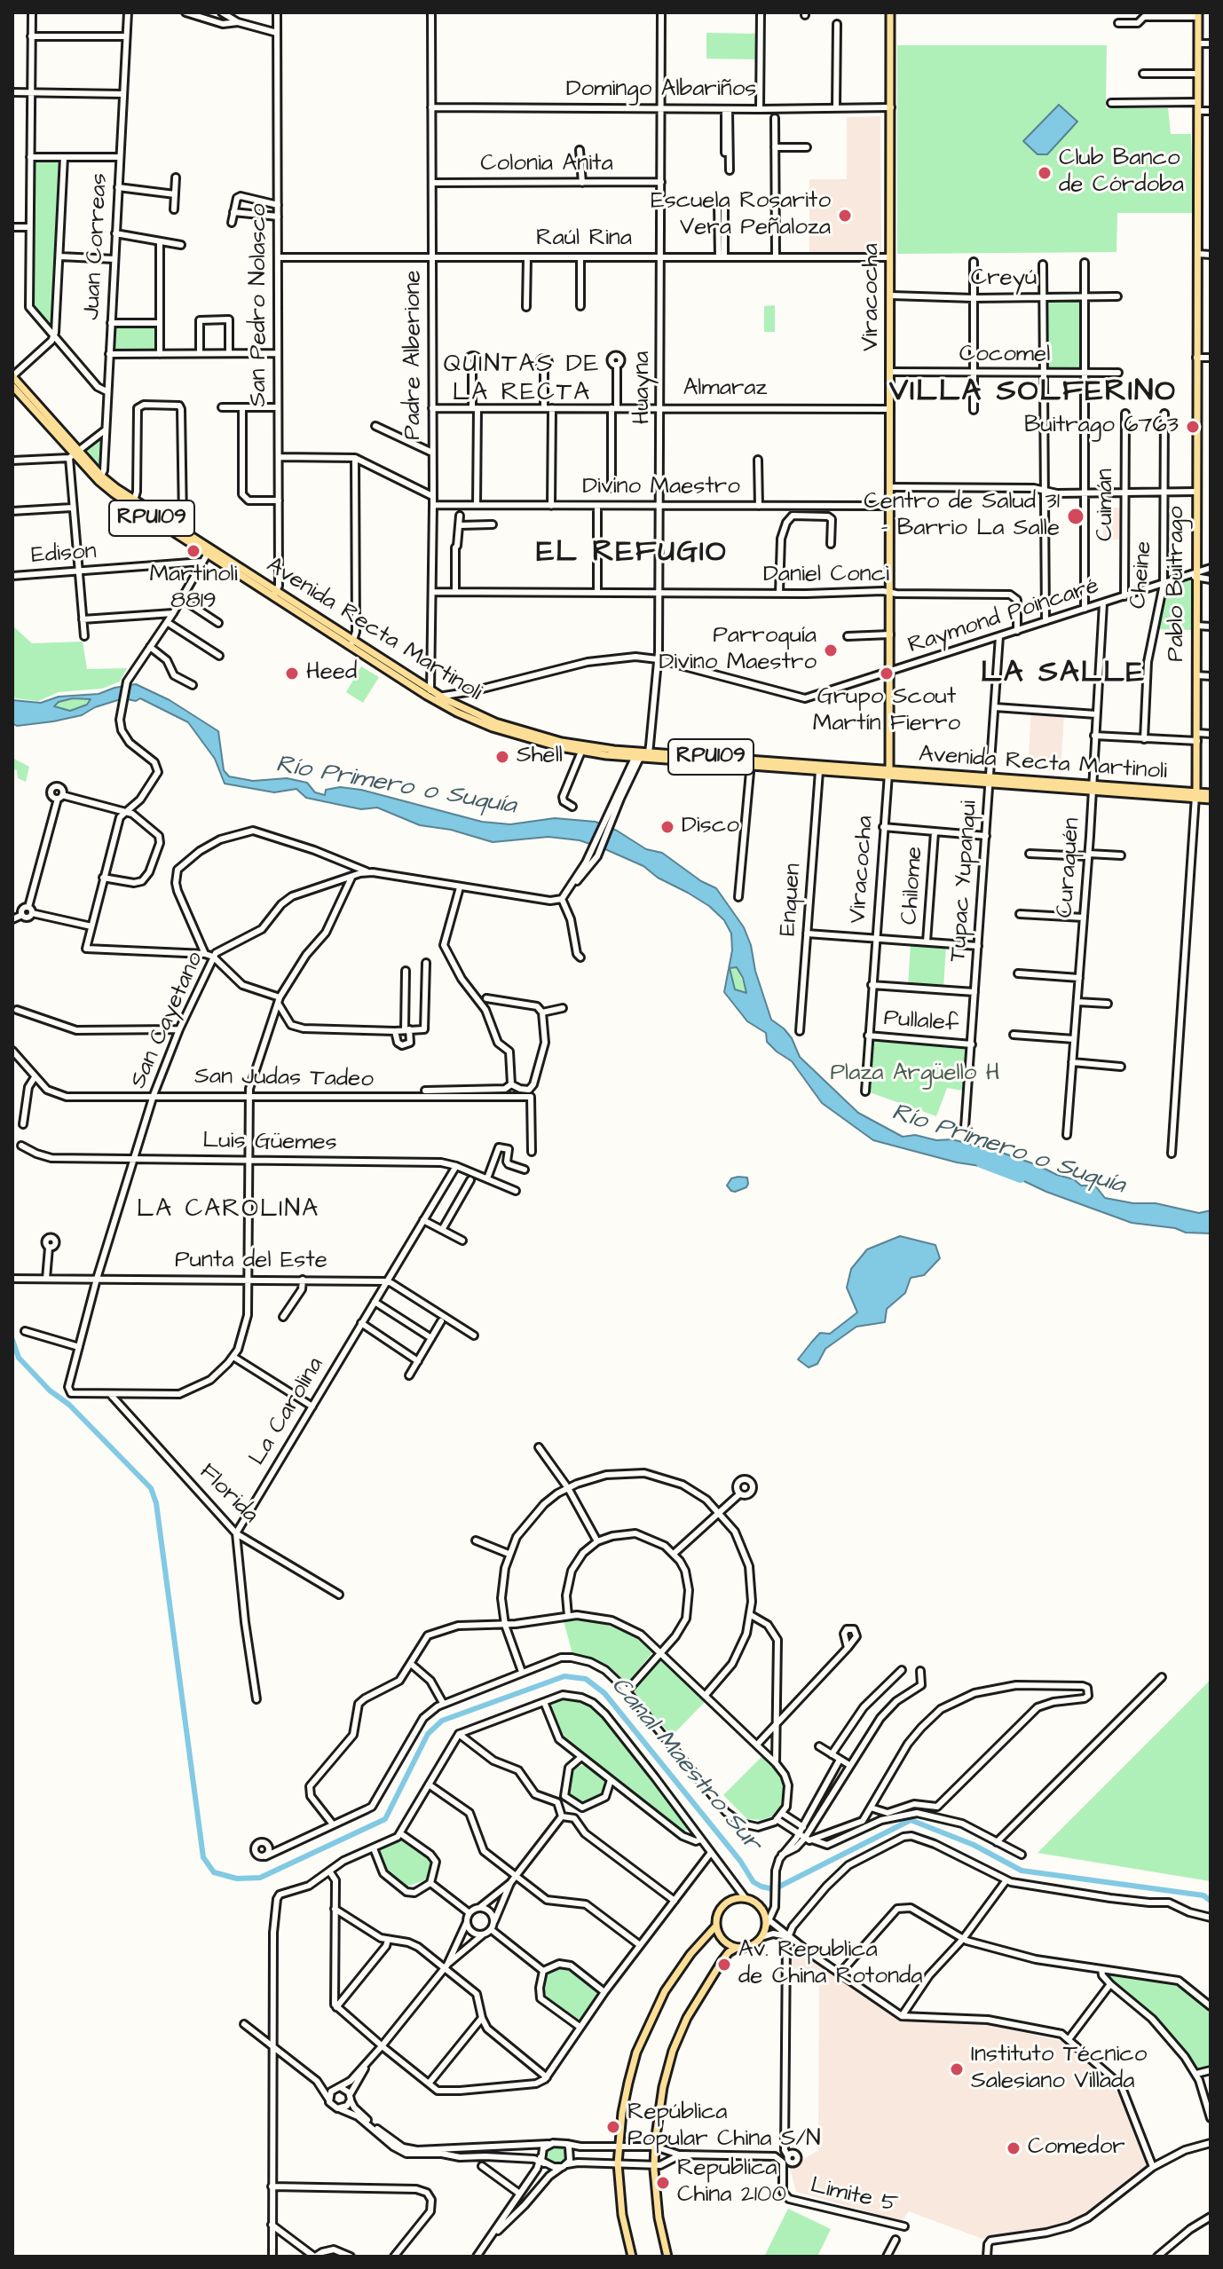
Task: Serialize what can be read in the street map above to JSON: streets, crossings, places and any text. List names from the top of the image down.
{
  "streets": {
    "main road": [
      "Viracocha",
      "RPU109",
      "Pablo Buitrago",
      "Avenida Recta Martinoli"
    ],
    "street": [
      "Domingo Albariños",
      "Colonia Anita",
      "Raúl Rina",
      "Juan Correas",
      "Creyú",
      "San Pedro Nolasco",
      "Padre Alberione",
      "Cocomel",
      "Huayna",
      "Almaraz",
      "Divino Maestro",
      "Cuimán",
      "Edison",
      "Cheine",
      "Daniel Conci",
      "Raymond Poincaré",
      "Curaquén",
      "Tupac Yupanqui",
      "Chilome",
      "Enquen",
      "San Cayetano",
      "Pullalef",
      "San Judas Tadeo",
      "Luis Güemes",
      "Punta del Este",
      "La Carolina",
      "Florida",
      "Limite 5"
    ]
  },
  "crossings": [
    ["Domingo Albariños", "Viracocha"],
    ["Domingo Albariños", "Padre Alberione"],
    ["Domingo Albariños", "Huayna"],
    ["Colonia Anita", "Padre Alberione"],
    ["Colonia Anita", "Huayna"],
    ["Raúl Rina", "Viracocha"],
    ["Raúl Rina", "San Pedro Nolasco"],
    ["Raúl Rina", "Padre Alberione"],
    ["Raúl Rina", "Huayna"],
    ["Juan Correas", "Avenida Recta Martinoli"],
    ["Creyú", "Viracocha"],
    ["Viracocha", "Cocomel"],
    ["Viracocha", "Almaraz"],
    ["Viracocha", "Divino Maestro"],
    ["Viracocha", "Daniel Conci"],
    ["Viracocha", "Raymond Poincaré"],
    ["Viracocha", "Avenida Recta Martinoli"],
    ["Viracocha", "Pullalef"],
    ["San Pedro Nolasco", "Avenida Recta Martinoli"],
    ["Padre Alberione", "Almaraz"],
    ["Padre Alberione", "Divino Maestro"],
    ["Padre Alberione", "Daniel Conci"],
    ["Padre Alberione", "Avenida Recta Martinoli"],
    ["Huayna", "Almaraz"],
    ["Huayna", "Divino Maestro"],
    ["Huayna", "Daniel Conci"],
    ["Huayna", "Raymond Poincaré"],
    ["Huayna", "Avenida Recta Martinoli"],
    ["Cuimán", "Raymond Poincaré"],
    ["Cheine", "Raymond Poincaré"],
    ["Daniel Conci", "Raymond Poincaré"],
    ["Pablo Buitrago", "Raymond Poincaré"],
    ["Pablo Buitrago", "Avenida Recta Martinoli"],
    ["Raymond Poincaré", "Avenida Recta Martinoli"],
    ["Raymond Poincaré", "Curaquén"],
    ["Raymond Poincaré", "Tupac Yupanqui"],
    ["Avenida Recta Martinoli", "Curaquén"],
    ["Avenida Recta Martinoli", "Tupac Yupanqui"],
    ["Avenida Recta Martinoli", "Enquen"],
    ["Tupac Yupanqui", "Pullalef"],
    ["San Cayetano", "San Judas Tadeo"],
    ["San Cayetano", "Luis Güemes"],
    ["San Cayetano", "Punta del Este"],
    ["San Cayetano", "Florida"],
    ["Luis Güemes", "La Carolina"],
    ["Punta del Este", "La Carolina"],
    ["La Carolina", "Florida"]
  ],
  "districts": [
    "QUINTAS DE LA RECTA",
    "VILLA SOLFERINO",
    "EL REFUGIO",
    "LA SALLE",
    "LA CAROLINA"
  ],
  "water": ["Río Primero o Suquía", "Canal Maestro Sur"],
  "parks": ["Plaza Argüello H"],
  "places": [
    "Club Banco de Córdoba",
    "Escuela Rosarito Vera Peñaloza",
    "Buitrago 6763",
    "Centro de Salud 31 - Barrio La Salle",
    "Martinoli 8819",
    "Parroquía Divino Maestro",
    "Heed",
    "Grupo Scout Martín Fierro",
    "Shell",
    "Disco",
    "Av. Republica de China Rotonda",
    "Instituto Técnico Salesiano Villada",
    "República Popular China S/N",
    "Comedor",
    "Republica China 2100"
  ]
}
